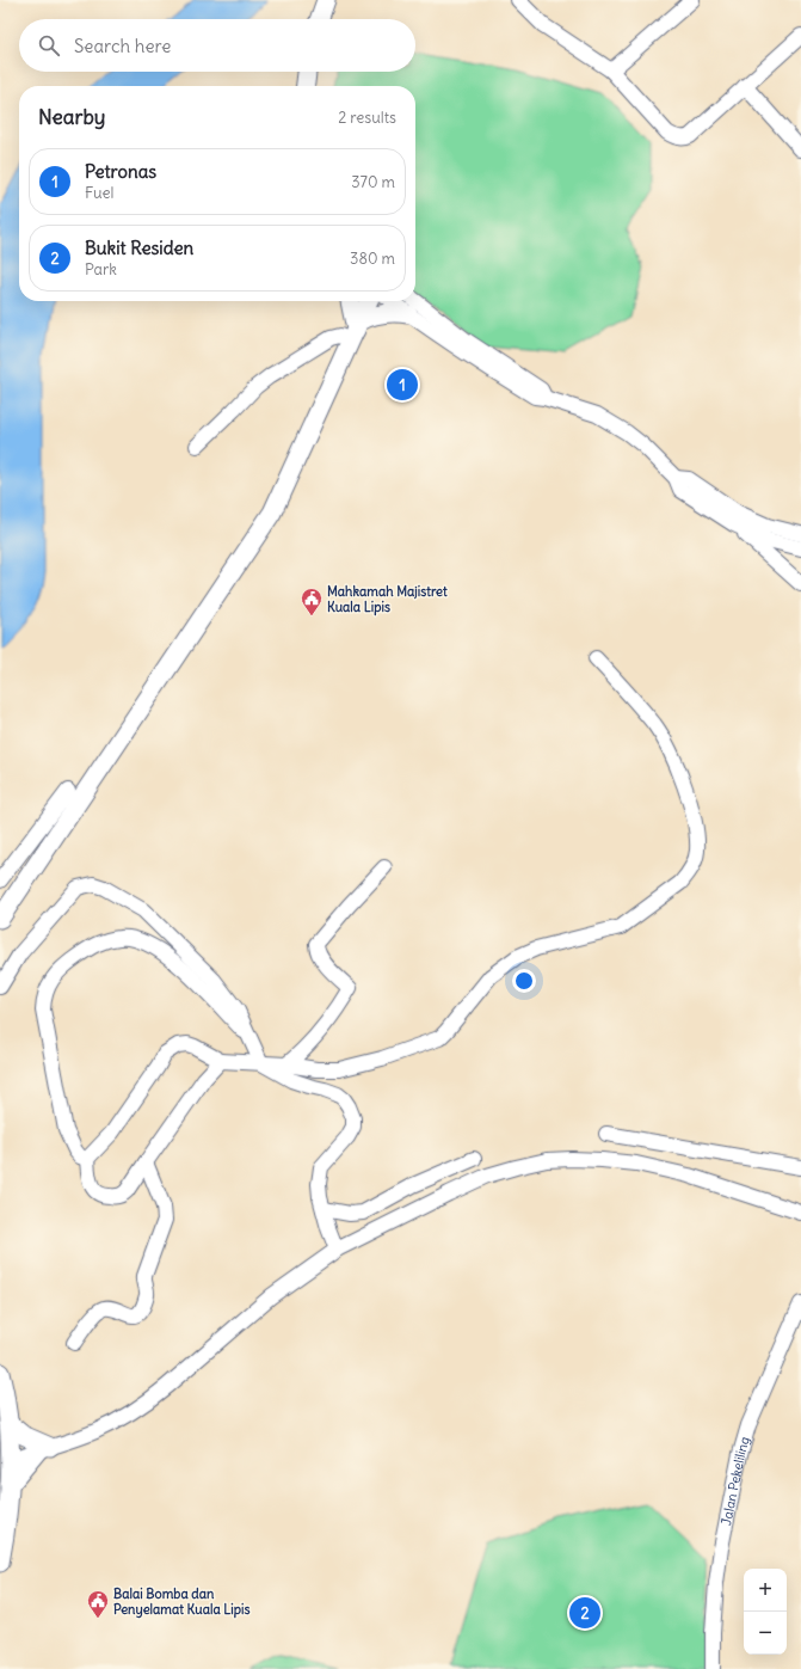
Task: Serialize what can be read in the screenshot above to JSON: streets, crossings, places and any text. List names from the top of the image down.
{
  "streets": {
    "street": ["Jalan Pekeliling"]
  },
  "places": {
    "public building": ["Mahkamah Majistret Kuala Lipis", "Balai Bomba dan Penyelamat Kuala Lipis"]
  },
  "page": {
    "search": "Search here",
    "heading": ["Nearby", "2 results"],
    "list": [
      {
        "mark": "1",
        "name": "Petronas",
        "note": "Fuel",
        "value": "370 m"
      },
      {
        "mark": "2",
        "name": "Bukit Residen",
        "note": "Park",
        "value": "380 m"
      }
    ],
    "pins": ["1", "2"],
    "map_buttons": ["+", "−"]
  }
}
